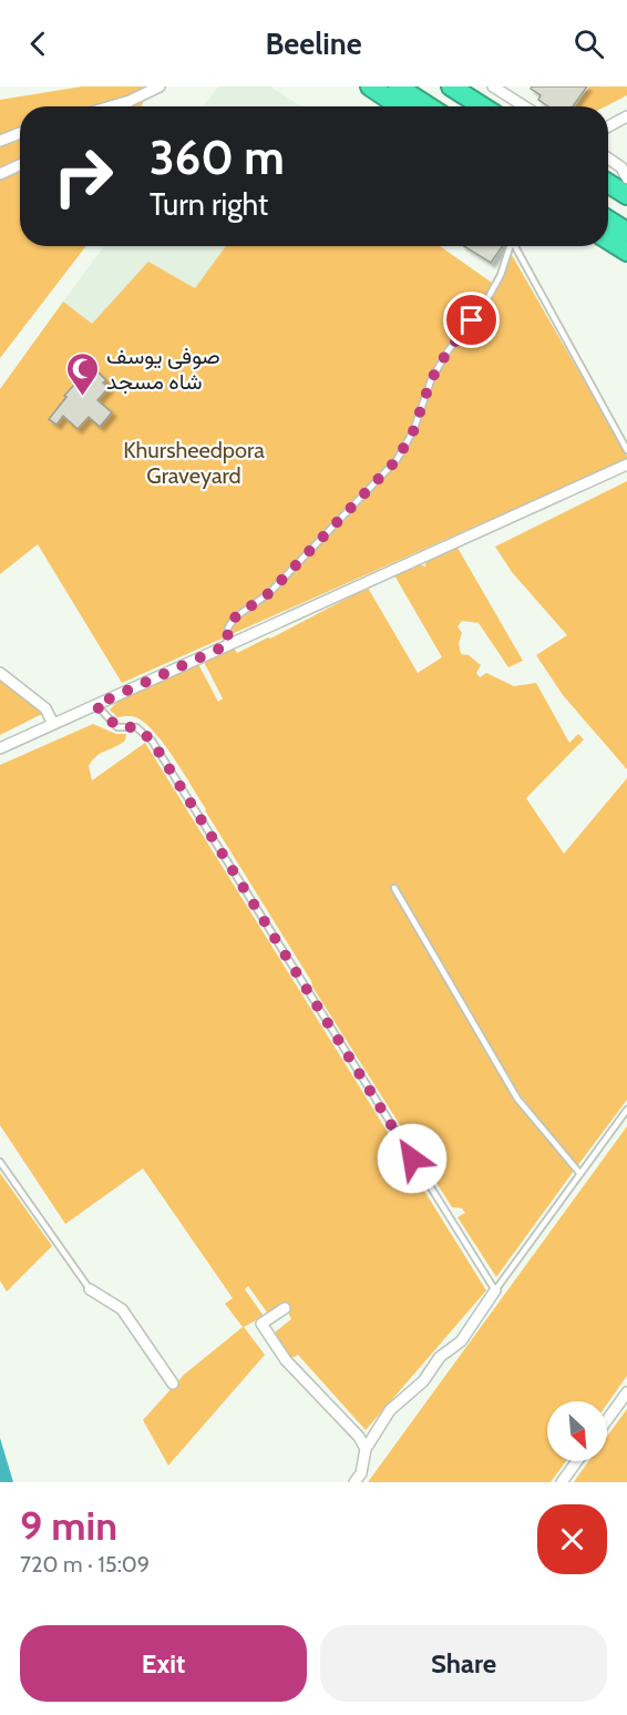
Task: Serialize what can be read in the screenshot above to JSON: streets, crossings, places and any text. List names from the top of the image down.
{
  "parks": ["Khursheedpora Graveyard"],
  "places": {
    "mosque": ["صوفی یوسف شاہ مسجد"]
  },
  "north": "bottom right",
  "page": {
    "header": "Beeline",
    "turn": ["360 m", "Turn right"],
    "heading": ["9 min", "720 m · 15:09"],
    "buttons": ["Exit", "Share"]
  }
}
